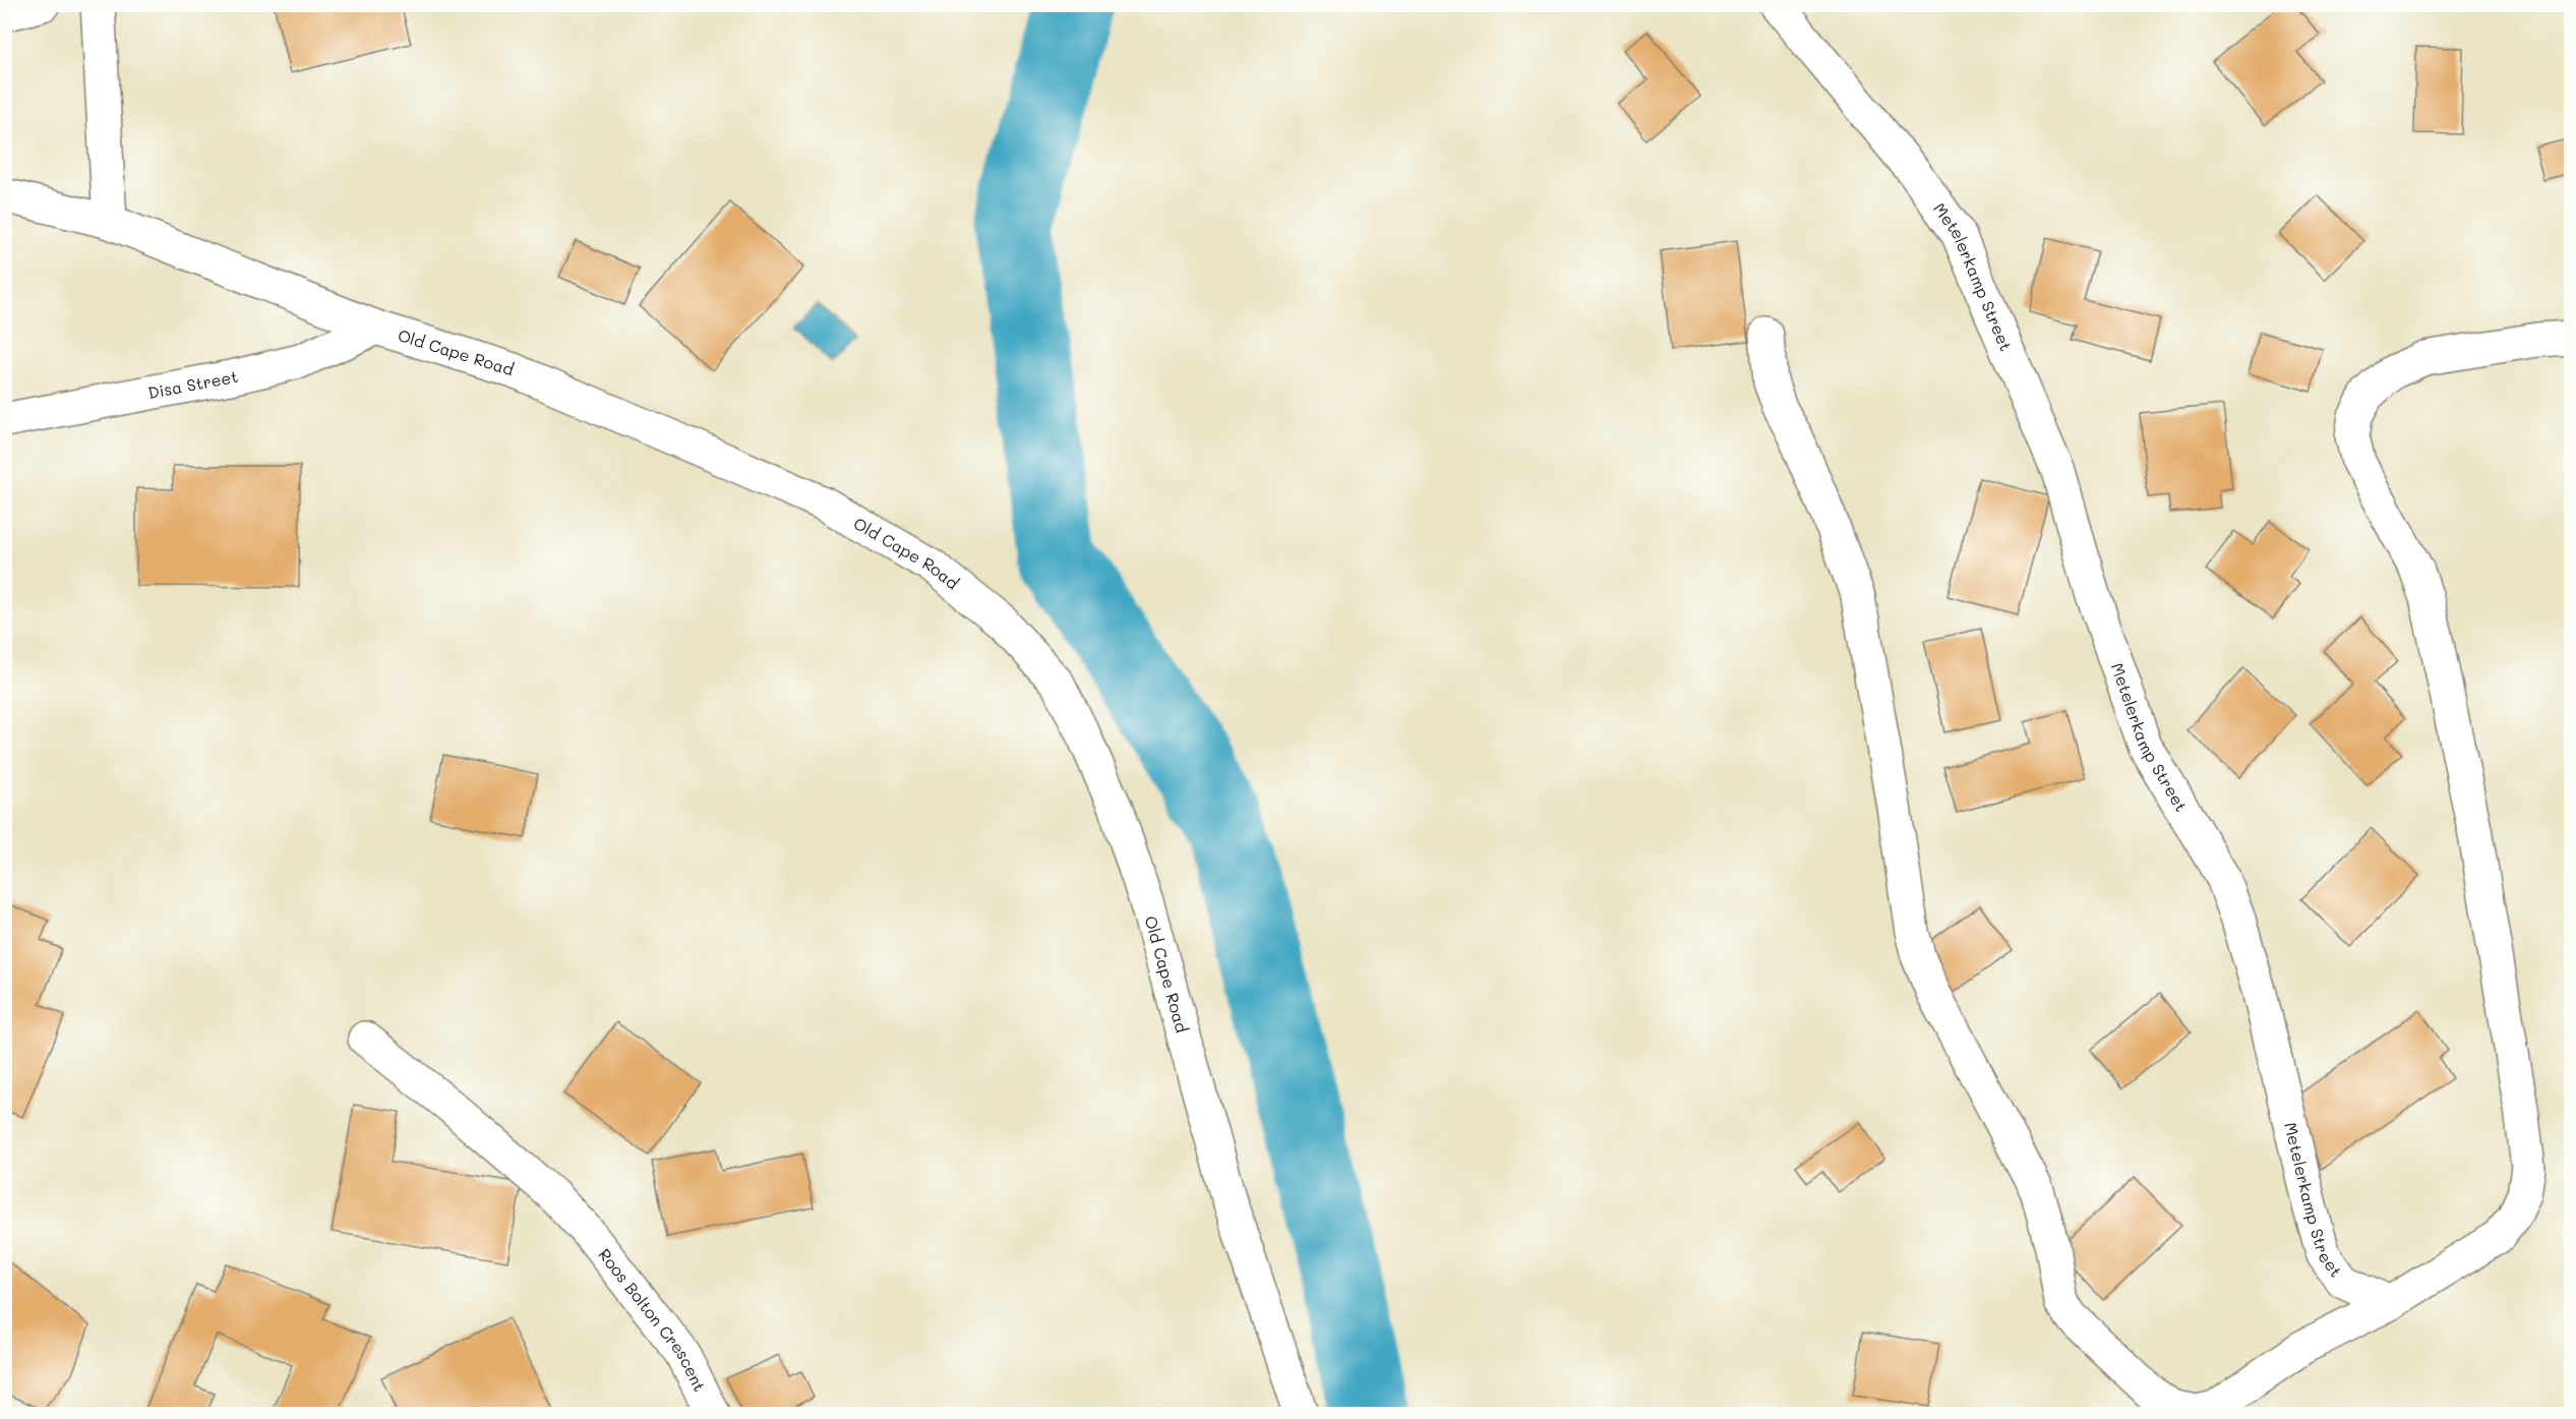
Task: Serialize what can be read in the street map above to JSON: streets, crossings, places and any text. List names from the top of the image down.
{
  "streets": {
    "street": [
      "Metelerkamp Street",
      "Old Cape Road",
      "Disa Street",
      "Roos Bolton Crescent"
    ]
  },
  "crossings": [
    ["Old Cape Road", "Disa Street"]
  ]
}
